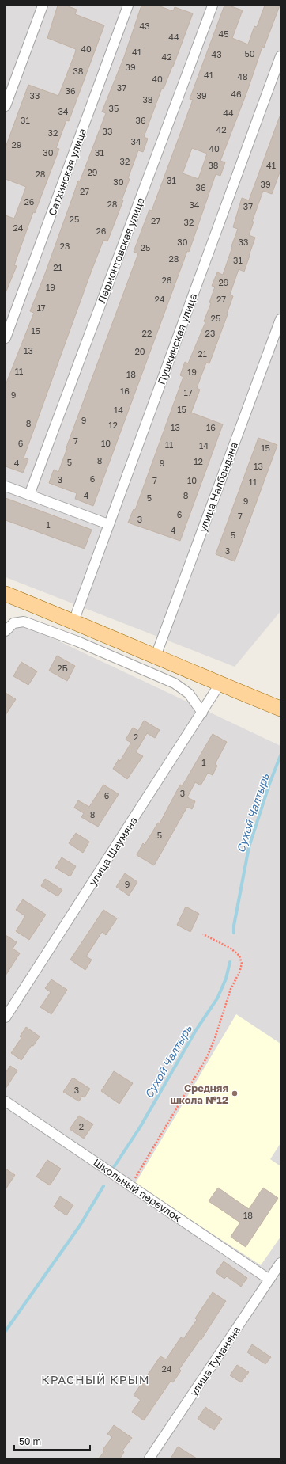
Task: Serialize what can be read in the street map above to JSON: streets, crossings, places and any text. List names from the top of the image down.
{
  "streets": {
    "street": [
      "Сатхинская улица",
      "Лермонтовская улица",
      "Пушкинская улица",
      "улица Налбандяна",
      "улица Шаумяна",
      "Школьный переулок",
      "улица Туманяна"
    ]
  },
  "crossings": [
    ["Школьный переулок", "улица Туманяна"]
  ],
  "districts": ["КРАСНЫЙ КРЫМ"],
  "water": ["Сухой Чалтырь"],
  "places": ["Средняя школа №12"],
  "house_numbers": [
    "43",
    "45",
    "44",
    "40",
    "41",
    "50",
    "43",
    "42",
    "39",
    "38",
    "41",
    "48",
    "40",
    "37",
    "36",
    "46",
    "33",
    "39",
    "38",
    "35",
    "34",
    "44",
    "31",
    "36",
    "42",
    "33",
    "32",
    "34",
    "29",
    "40",
    "30",
    "31",
    "32",
    "38",
    "41",
    "29",
    "28",
    "31",
    "30",
    "39",
    "36",
    "27",
    "26",
    "28",
    "34",
    "37",
    "25",
    "27",
    "32",
    "24",
    "26",
    "30",
    "33",
    "23",
    "25",
    "28",
    "31",
    "21",
    "26",
    "29",
    "19",
    "24",
    "27",
    "17",
    "25",
    "15",
    "22",
    "23",
    "13",
    "20",
    "21",
    "11",
    "19",
    "18",
    "16",
    "17",
    "9",
    "15",
    "14",
    "9",
    "8",
    "12",
    "13",
    "16",
    "7",
    "6",
    "10",
    "11",
    "14",
    "15",
    "8",
    "12",
    "5",
    "4",
    "9",
    "13",
    "6",
    "3",
    "7",
    "10",
    "11",
    "4",
    "8",
    "5",
    "9",
    "6",
    "7",
    "3",
    "1",
    "4",
    "5",
    "3",
    "2Б",
    "2",
    "1",
    "3",
    "6",
    "8",
    "5",
    "9",
    "3",
    "2",
    "18",
    "24"
  ],
  "scale_bar": "50 m"
}
